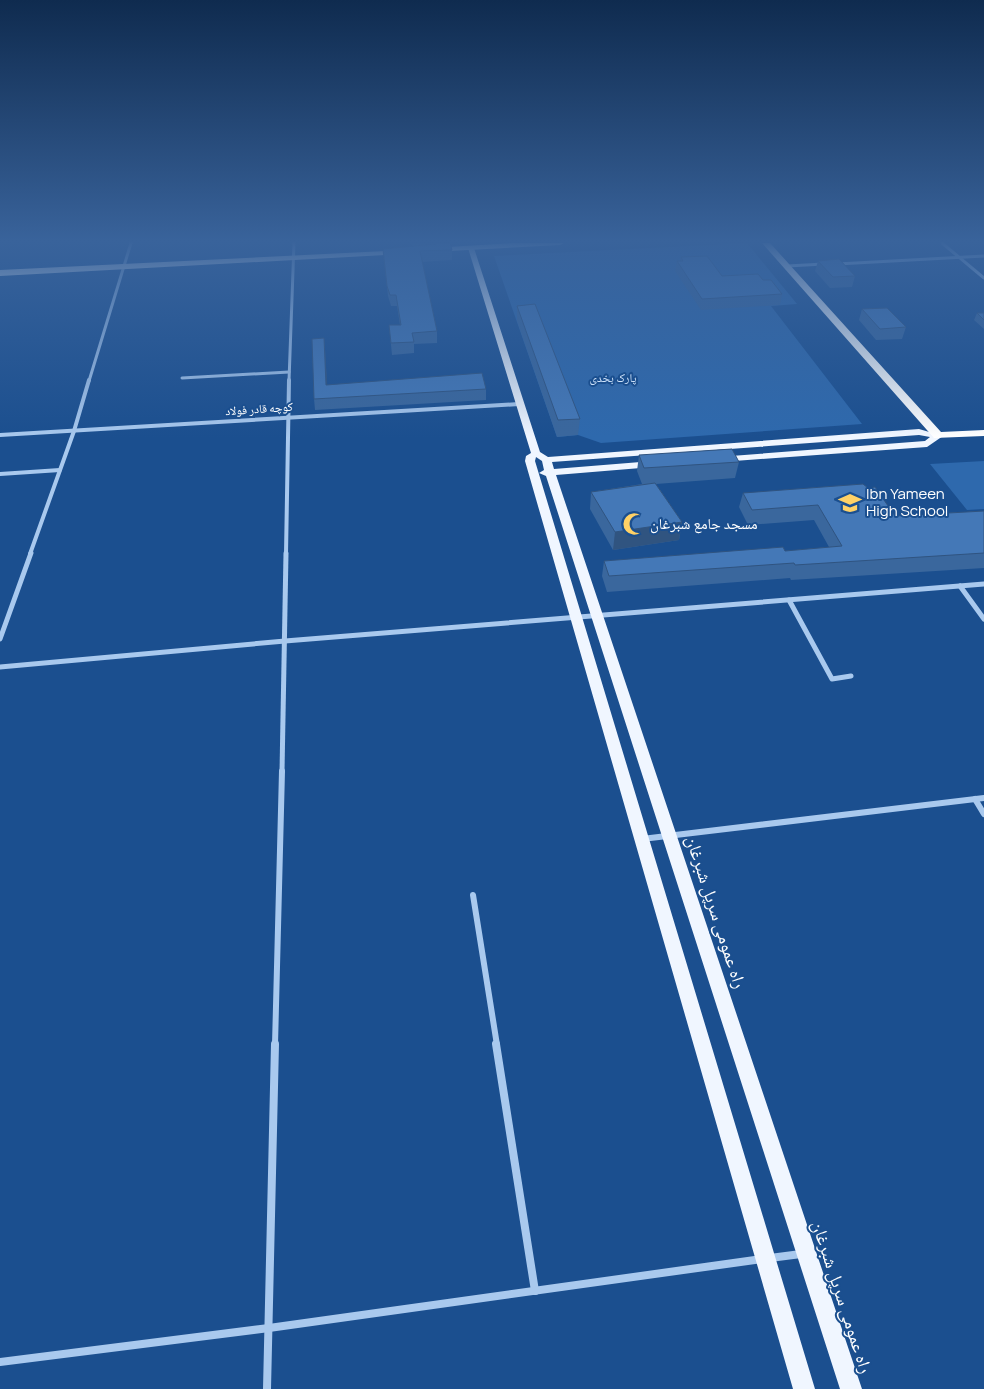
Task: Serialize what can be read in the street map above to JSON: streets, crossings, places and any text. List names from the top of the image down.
{
  "streets": {
    "main road": ["راه عمومی سرپل شبرغان"],
    "street": ["کوچه قادر فولاد"]
  },
  "crossings": [
    ["کوچه قادر فولاد", "راه عمومی سرپل شبرغان"]
  ],
  "parks": ["پارک بخدی"],
  "places": {
    "school or university": ["Ibn Yameen High School"],
    "mosque": ["مسجد جامع شبرغان"]
  }
}
